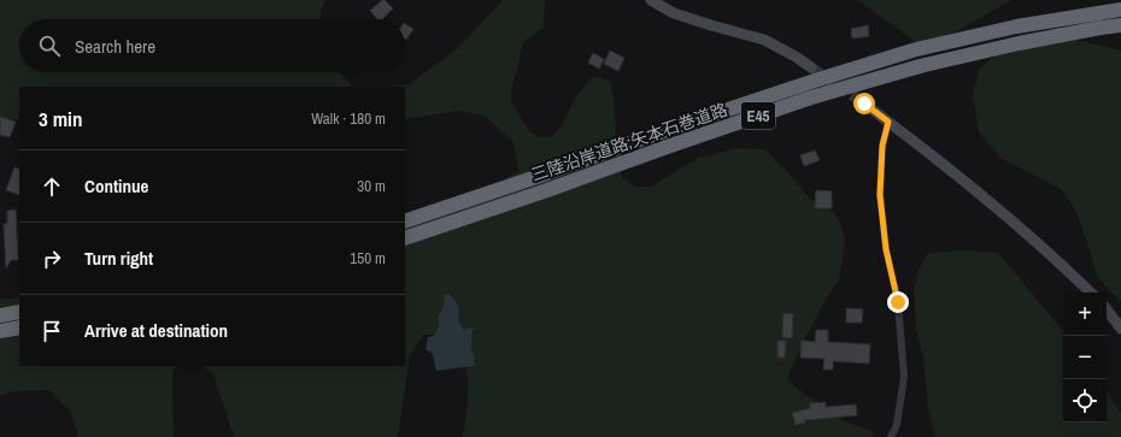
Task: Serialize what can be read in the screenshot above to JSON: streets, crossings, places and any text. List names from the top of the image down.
{
  "streets": {
    "highway": ["E45", "三陸沿岸道路;矢本石巻道路"]
  },
  "page": {
    "search": "Search here",
    "heading": ["3 min", "Walk · 180 m"],
    "list": [
      ["Continue", "30 m"],
      ["Turn right", "150 m"],
      "Arrive at destination"
    ],
    "map_buttons": ["+", "−"]
  }
}
